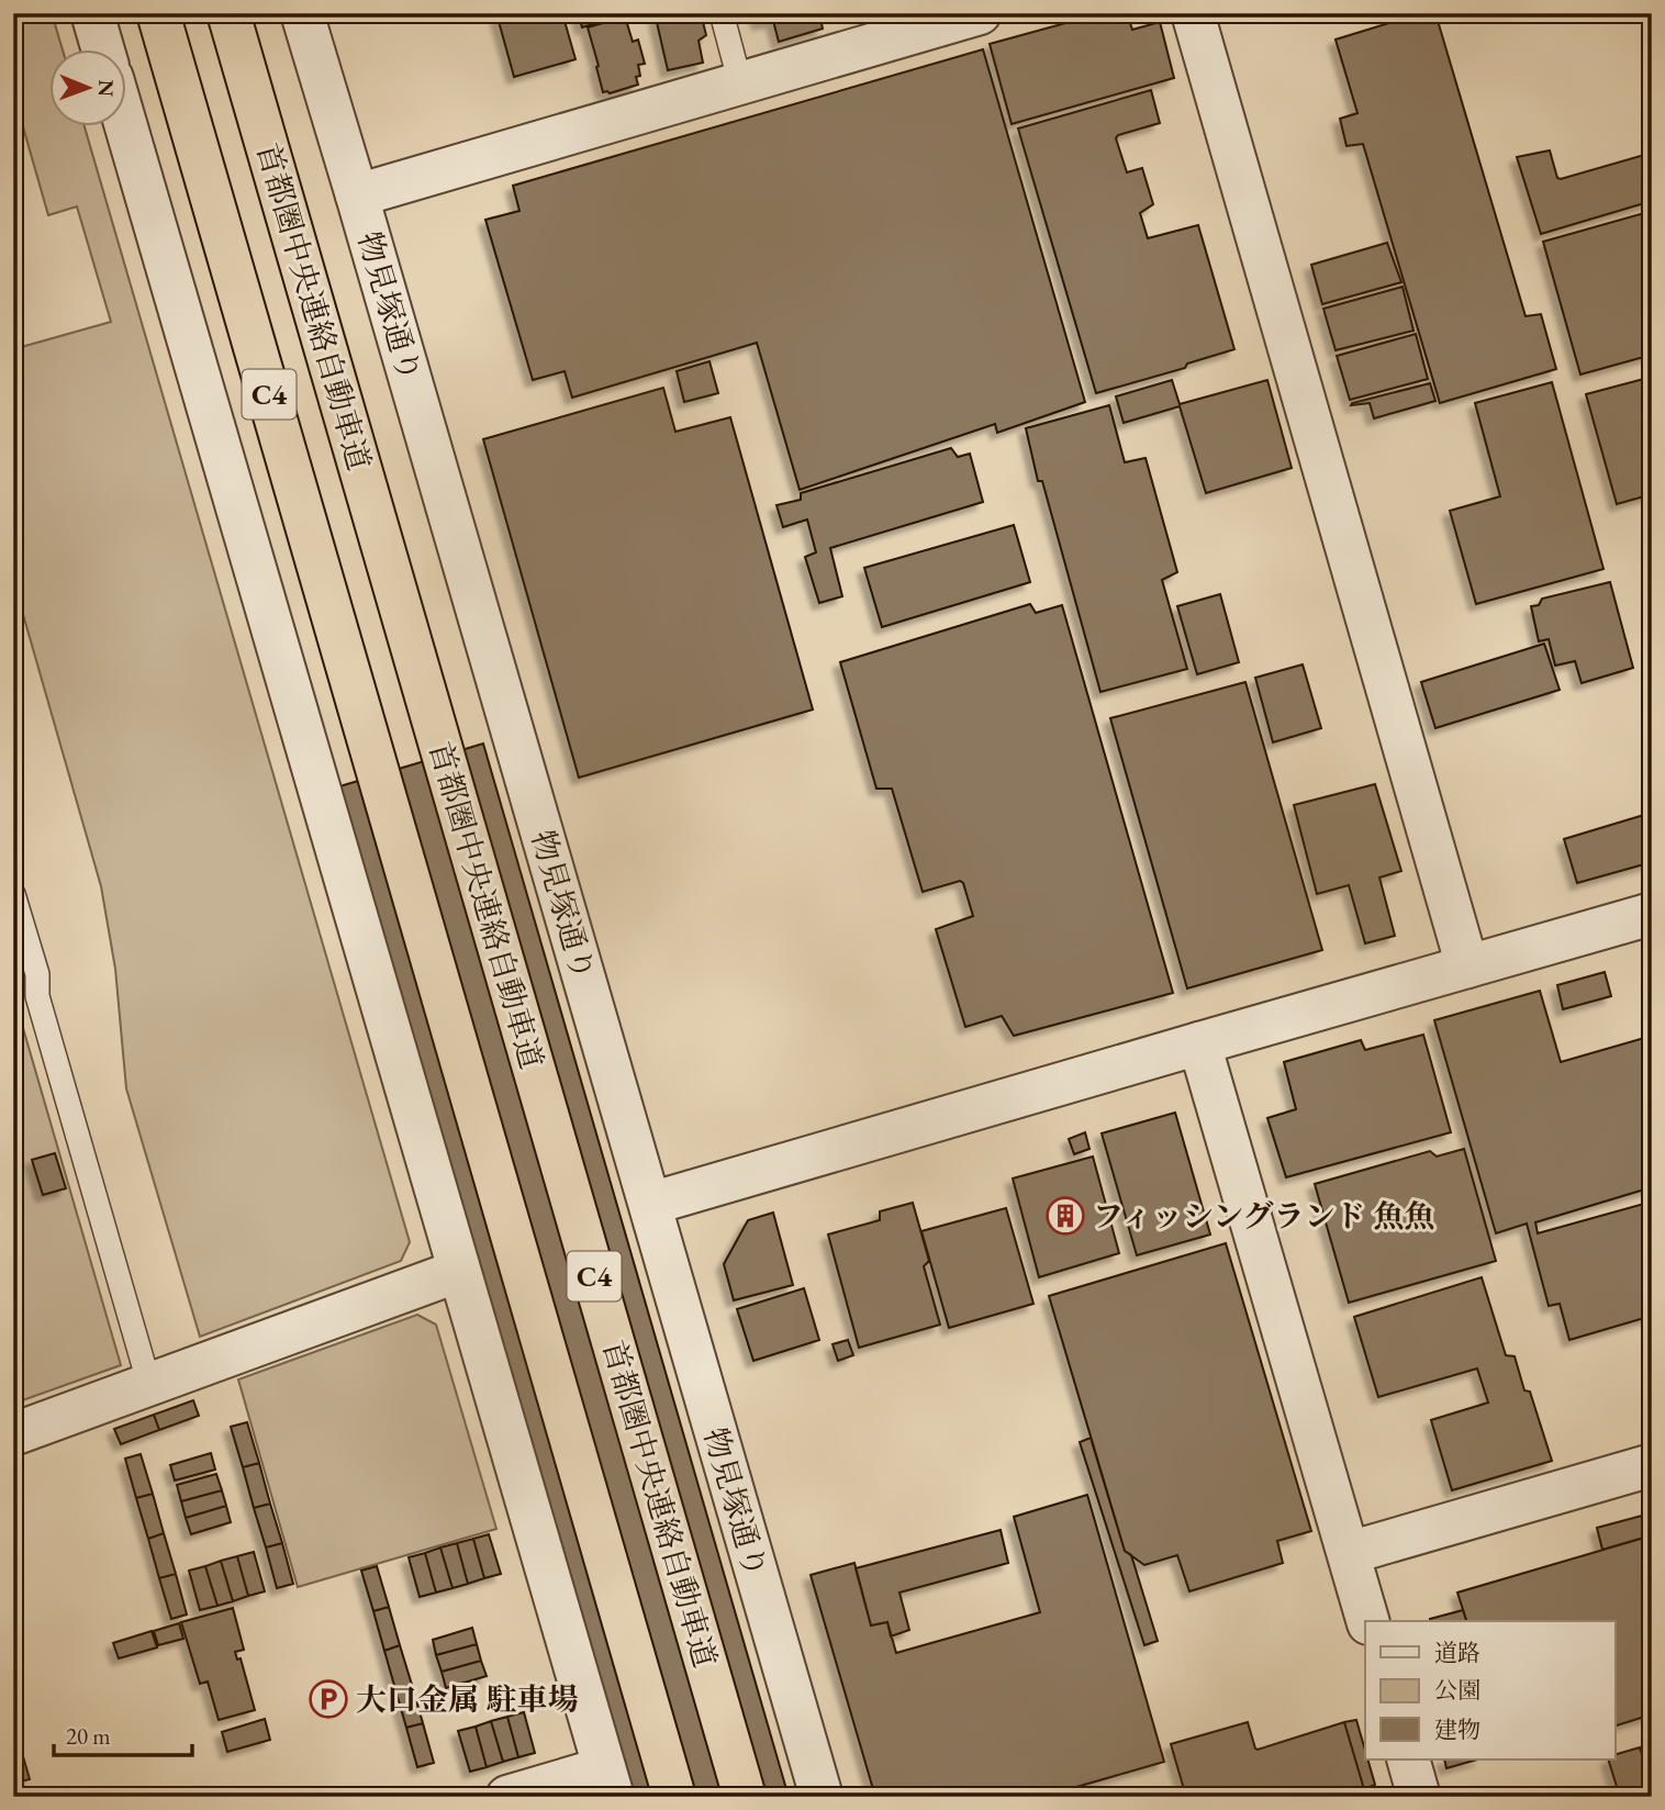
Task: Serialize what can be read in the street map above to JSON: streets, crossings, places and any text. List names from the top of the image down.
{
  "streets": {
    "highway": ["首都圏中央連絡自動車道", "C4"],
    "street": ["物見塚通り"]
  },
  "places": {
    "building": ["フィッシングランド 魚魚"],
    "parking": ["大口金属 駐車場"]
  },
  "legend": ["道路", "公園", "建物"],
  "scale_bar": "20 m",
  "north": "right"
}
